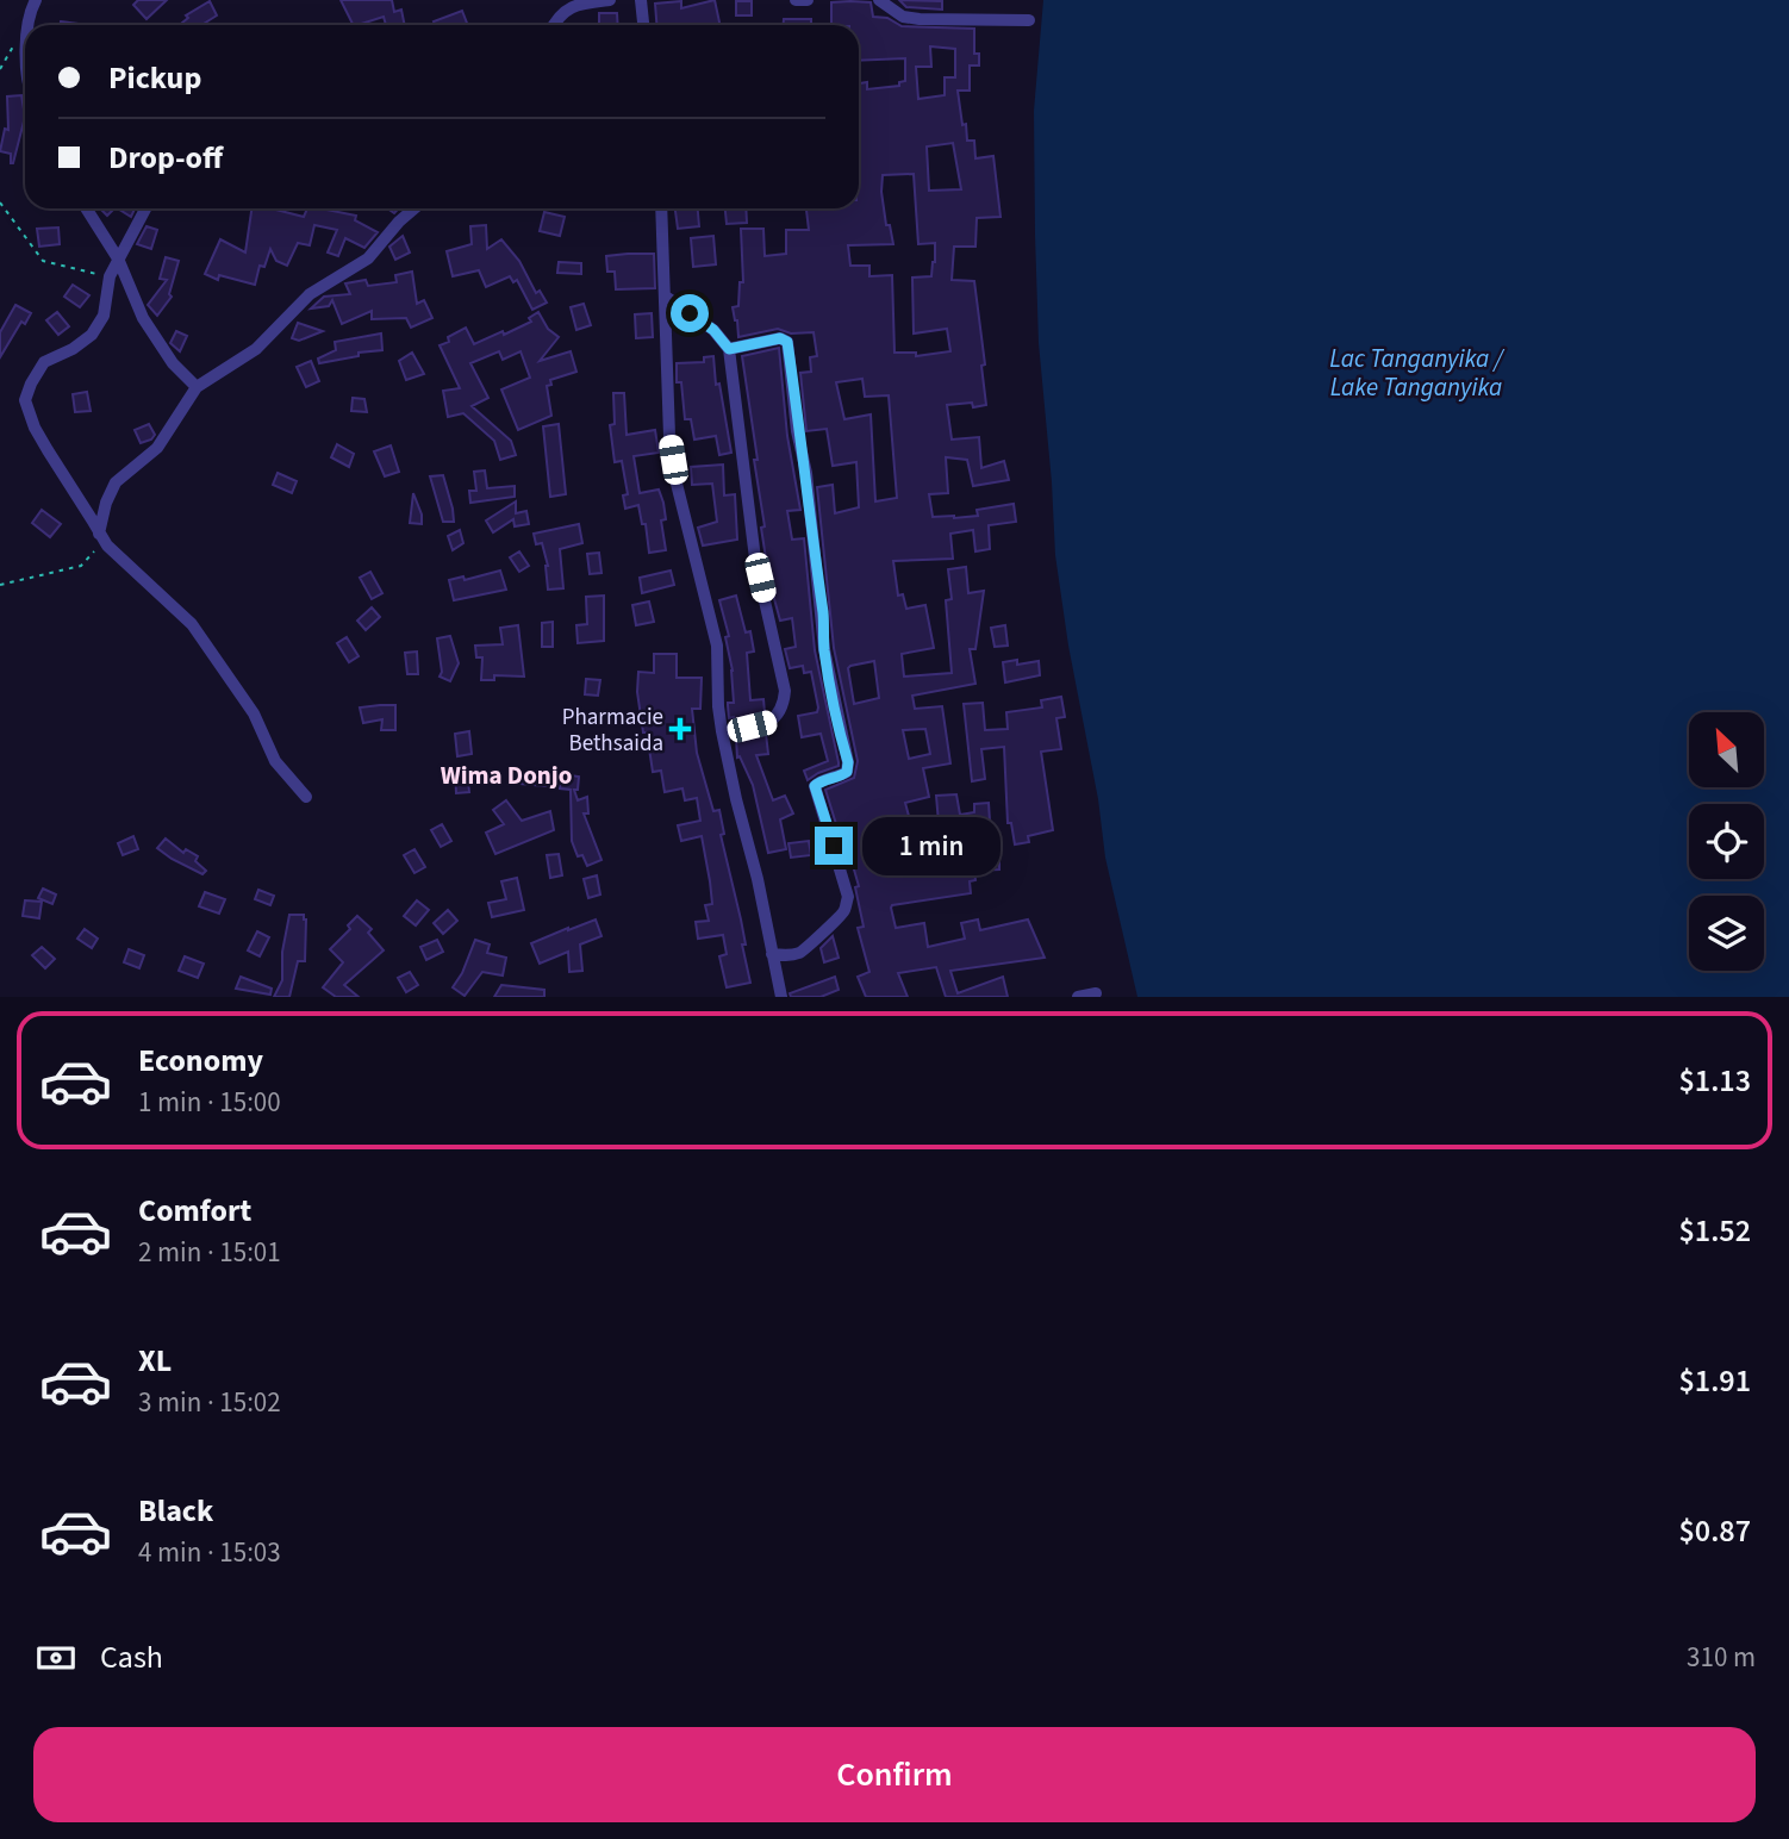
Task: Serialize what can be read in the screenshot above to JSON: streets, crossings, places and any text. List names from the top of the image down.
{
  "districts": ["Wima Donjo"],
  "water": ["Lac Tanganyika / Lake Tanganyika"],
  "places": {
    "health": ["Pharmacie Bethsaida"]
  },
  "north": "top left",
  "page": {
    "banner": ["Pickup", "Drop-off"],
    "bubble": "1 min",
    "list": [
      {
        "name": "Economy",
        "note": "1 min · 15:00",
        "value": "$1.13"
      },
      {
        "name": "Comfort",
        "note": "2 min · 15:01",
        "value": "$1.52"
      },
      {
        "name": "XL",
        "note": "3 min · 15:02",
        "value": "$1.91"
      },
      {
        "name": "Black",
        "note": "4 min · 15:03",
        "value": "$0.87"
      }
    ],
    "pay": ["Cash", "310 m"],
    "buttons": "Confirm"
  }
}
